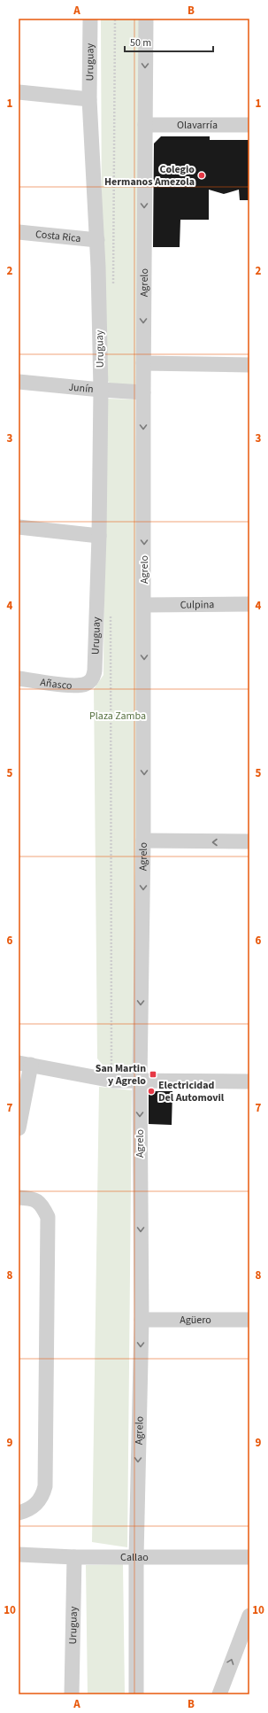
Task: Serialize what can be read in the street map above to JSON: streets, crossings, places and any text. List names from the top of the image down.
{
  "streets": {
    "street": [
      "Uruguay",
      "Olavarría",
      "Costa Rica",
      "Agrelo",
      "Junín",
      "Culpina",
      "Añasco",
      "Agüero",
      "Callao"
    ]
  },
  "crossings": [
    ["Uruguay", "Costa Rica"],
    ["Uruguay", "Junín"],
    ["Uruguay", "Añasco"],
    ["Uruguay", "Callao"],
    ["Olavarría", "Agrelo"],
    ["Agrelo", "Junín"],
    ["Agrelo", "Culpina"],
    ["Agrelo", "Agüero"],
    ["Agrelo", "Callao"]
  ],
  "one_way": ["Agrelo"],
  "parks": ["Plaza Zamba"],
  "places": {
    "other": ["Colegio Hermanos Amezola", "Electricidad Del Automovil"],
    "transit": ["San Martin y Agrelo"]
  },
  "scale_bar": "50 m",
  "grid": {
    "columns": ["A", "B"],
    "rows": [
      "1",
      "2",
      "3",
      "4",
      "5",
      "6",
      "7",
      "8",
      "9",
      "10"
    ]
  }
}
